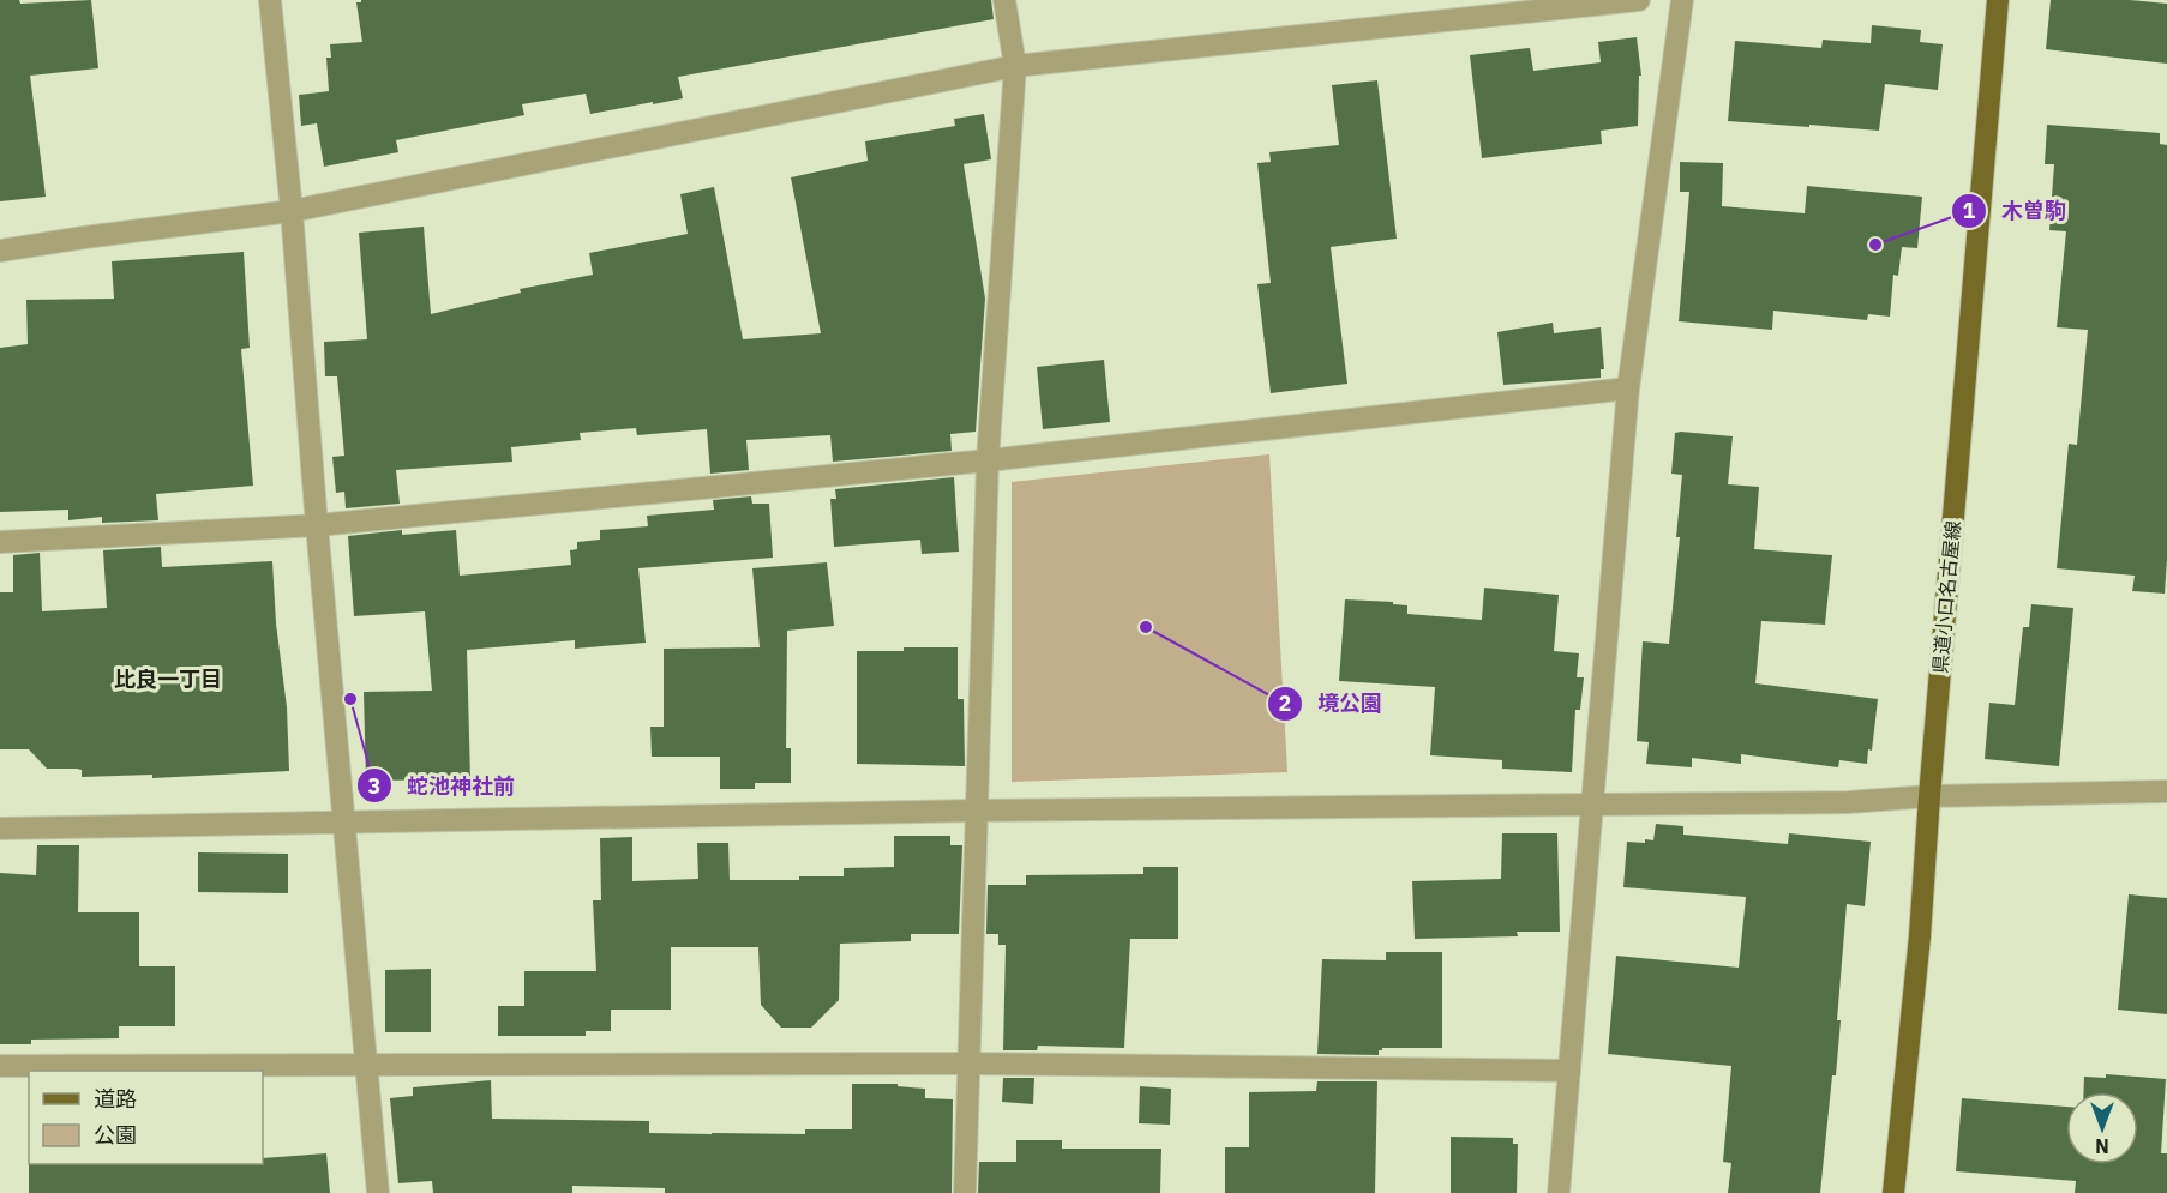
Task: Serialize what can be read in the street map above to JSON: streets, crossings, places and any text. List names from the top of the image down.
{
  "streets": {
    "main road": ["県道小口名古屋線"]
  },
  "districts": ["比良一丁目"],
  "places": ["木曽駒", "境公園", "蛇池神社前"],
  "legend": ["道路", "公園"],
  "north": "bottom"
}
